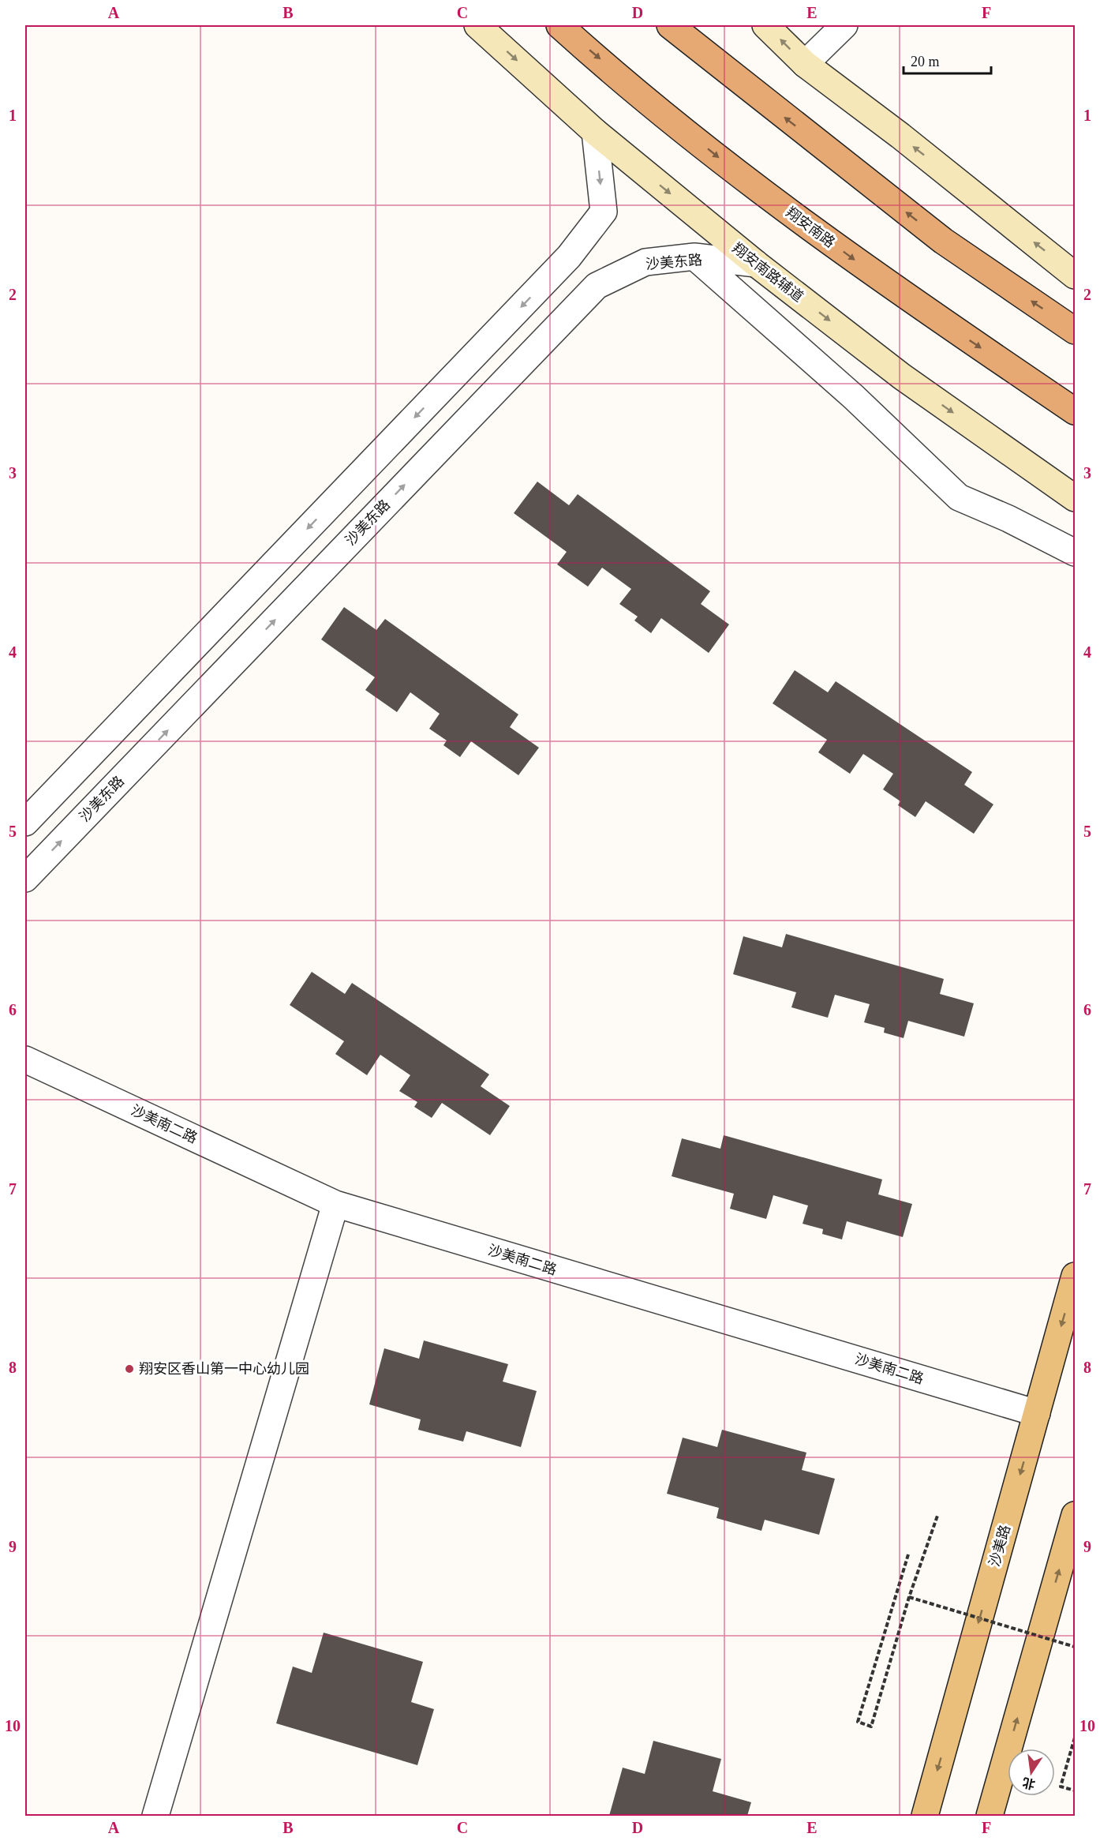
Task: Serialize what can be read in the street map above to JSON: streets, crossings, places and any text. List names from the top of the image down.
{
  "streets": {
    "highway": ["翔安南路"],
    "main road": ["翔安南路辅道", "沙美路"],
    "street": ["沙美东路", "沙美南二路"]
  },
  "crossings": [
    ["沙美东路", "翔安南路辅道"],
    ["沙美南二路", "沙美路"]
  ],
  "places": ["翔安区香山第一中心幼儿园"],
  "scale_bar": "20 m",
  "north": "bottom",
  "grid": {
    "columns": [
      "A",
      "B",
      "C",
      "D",
      "E",
      "F"
    ],
    "rows": [
      "1",
      "2",
      "3",
      "4",
      "5",
      "6",
      "7",
      "8",
      "9",
      "10"
    ]
  }
}
